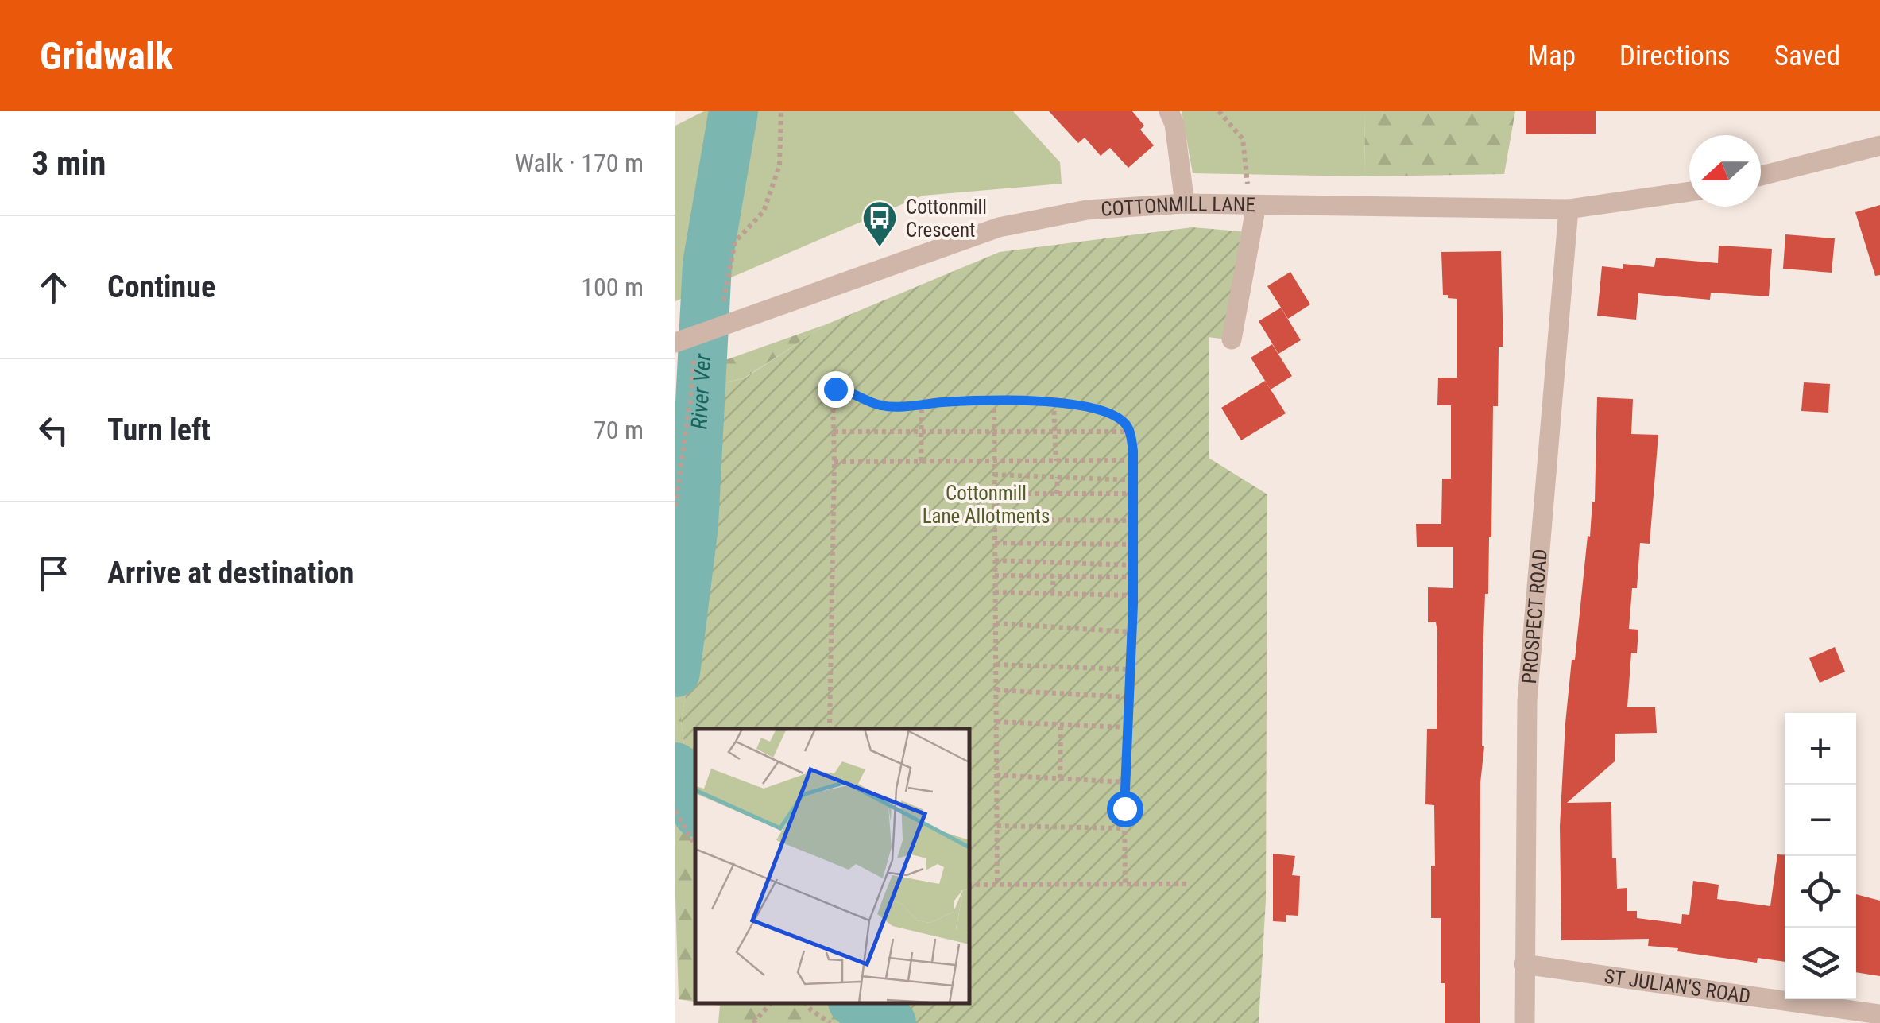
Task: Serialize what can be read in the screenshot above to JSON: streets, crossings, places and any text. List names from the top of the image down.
{
  "streets": {
    "street": ["COTTONMILL LANE", "PROSPECT ROAD", "ST JULIAN'S ROAD"]
  },
  "crossings": [
    ["COTTONMILL LANE", "PROSPECT ROAD"],
    ["PROSPECT ROAD", "ST JULIAN'S ROAD"]
  ],
  "water": ["River Ver"],
  "parks": ["Cottonmill Lane Allotments"],
  "places": {
    "bus stop": ["Cottonmill Crescent"]
  },
  "north": "left",
  "page": {
    "header": "Gridwalk",
    "nav": ["Map", "Directions", "Saved"],
    "heading": ["3 min", "Walk · 170 m"],
    "list": [
      ["Continue", "100 m"],
      ["Turn left", "70 m"],
      "Arrive at destination"
    ],
    "map_buttons": ["+", "−"]
  }
}
